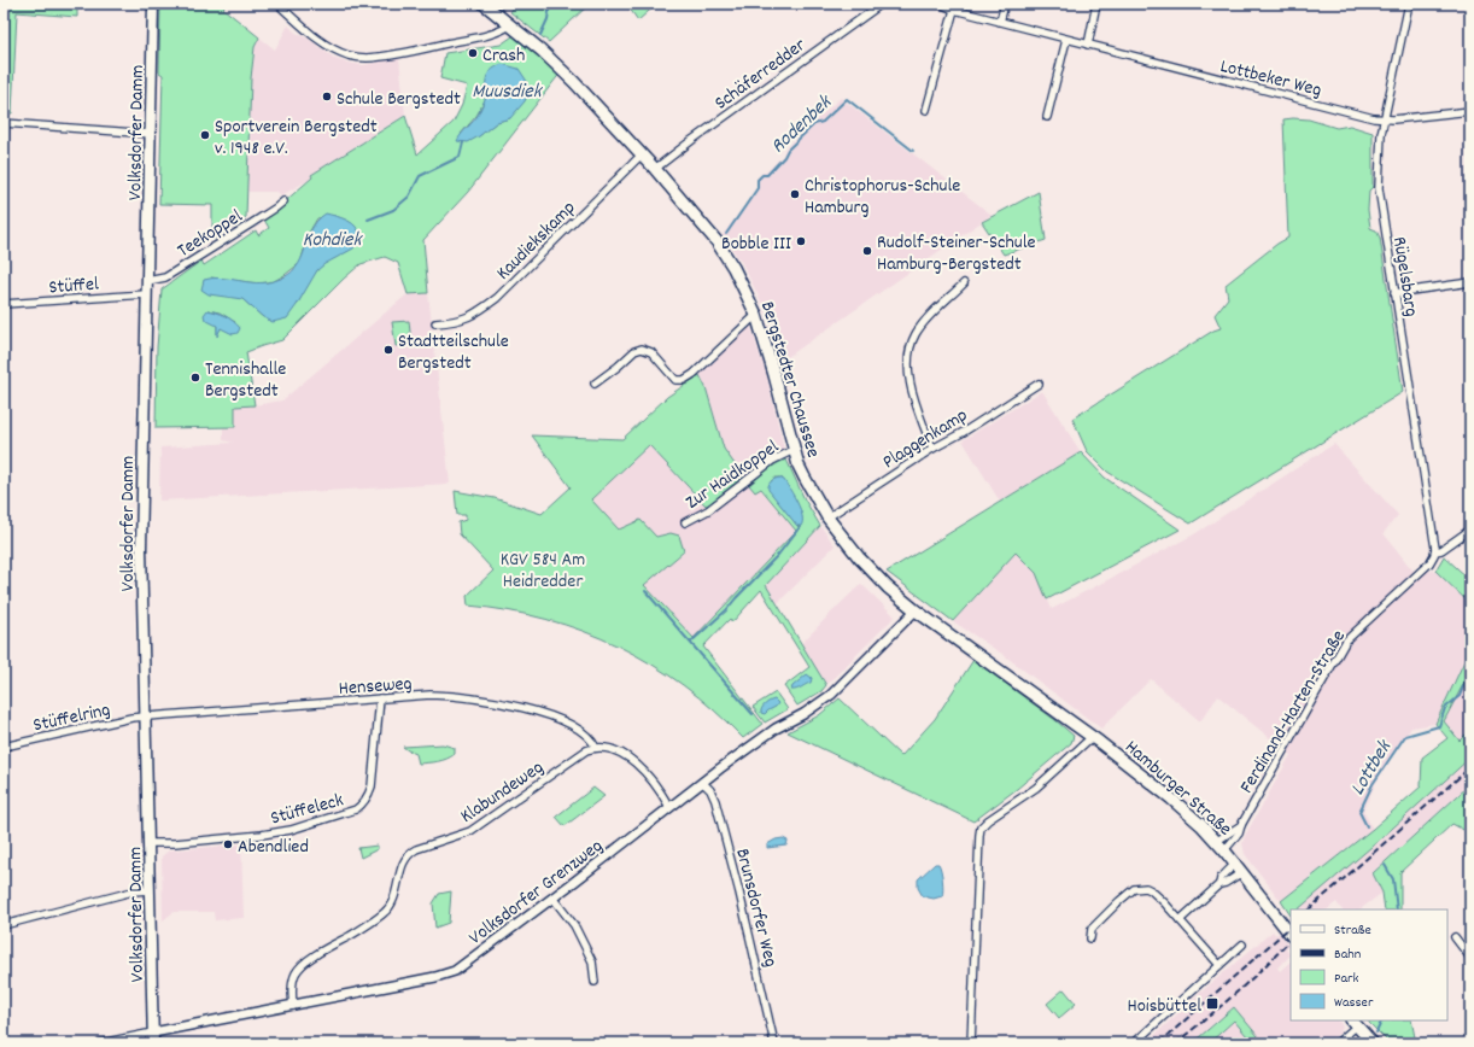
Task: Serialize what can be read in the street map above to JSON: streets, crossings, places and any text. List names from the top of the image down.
{
  "streets": {
    "main road": ["Volksdorfer Damm", "Bergstedter Chaussee", "Hamburger Straße"],
    "street": [
      "Schäferredder",
      "Lottbeker Weg",
      "Teekoppel",
      "Kaudiekskamp",
      "Rügelsbarg",
      "Stüffel",
      "Plaggenkamp",
      "Zur Haidkoppel",
      "Henseweg",
      "Ferdinand-Harten-Straße",
      "Stüffelring",
      "Klabundeweg",
      "Stüffeleck",
      "Volksdorfer Grenzweg",
      "Brunsdorfer Weg"
    ]
  },
  "crossings": [
    ["Schäferredder", "Bergstedter Chaussee"],
    ["Lottbeker Weg", "Rügelsbarg"],
    ["Volksdorfer Damm", "Teekoppel"],
    ["Volksdorfer Damm", "Stüffel"],
    ["Volksdorfer Damm", "Henseweg"],
    ["Volksdorfer Damm", "Stüffelring"],
    ["Volksdorfer Damm", "Stüffeleck"],
    ["Volksdorfer Damm", "Volksdorfer Grenzweg"],
    ["Kaudiekskamp", "Bergstedter Chaussee"],
    ["Rügelsbarg", "Ferdinand-Harten-Straße"],
    ["Bergstedter Chaussee", "Plaggenkamp"],
    ["Bergstedter Chaussee", "Zur Haidkoppel"],
    ["Bergstedter Chaussee", "Hamburger Straße"],
    ["Bergstedter Chaussee", "Volksdorfer Grenzweg"],
    ["Henseweg", "Stüffelring"],
    ["Henseweg", "Klabundeweg"],
    ["Henseweg", "Stüffeleck"],
    ["Ferdinand-Harten-Straße", "Hamburger Straße"],
    ["Klabundeweg", "Volksdorfer Grenzweg"],
    ["Volksdorfer Grenzweg", "Brunsdorfer Weg"]
  ],
  "water": [
    "Muusdiek",
    "Rodenbek",
    "Kohdiek",
    "Lottbek"
  ],
  "parks": ["KGV 584 Am Heidredder"],
  "places": {
    "other": [
      "Crash",
      "Schule Bergstedt",
      "Sportverein Bergstedt v. 1948 e.V.",
      "Christophorus-Schule Hamburg",
      "Bobble III",
      "Rudolf-Steiner-Schule Hamburg-Bergstedt",
      "Stadtteilschule Bergstedt",
      "Tennishalle Bergstedt",
      "Abendlied"
    ],
    "transit": ["Hoisbüttel"]
  },
  "legend": [
    "Straße",
    "Bahn",
    "Park",
    "Wasser"
  ]
}
